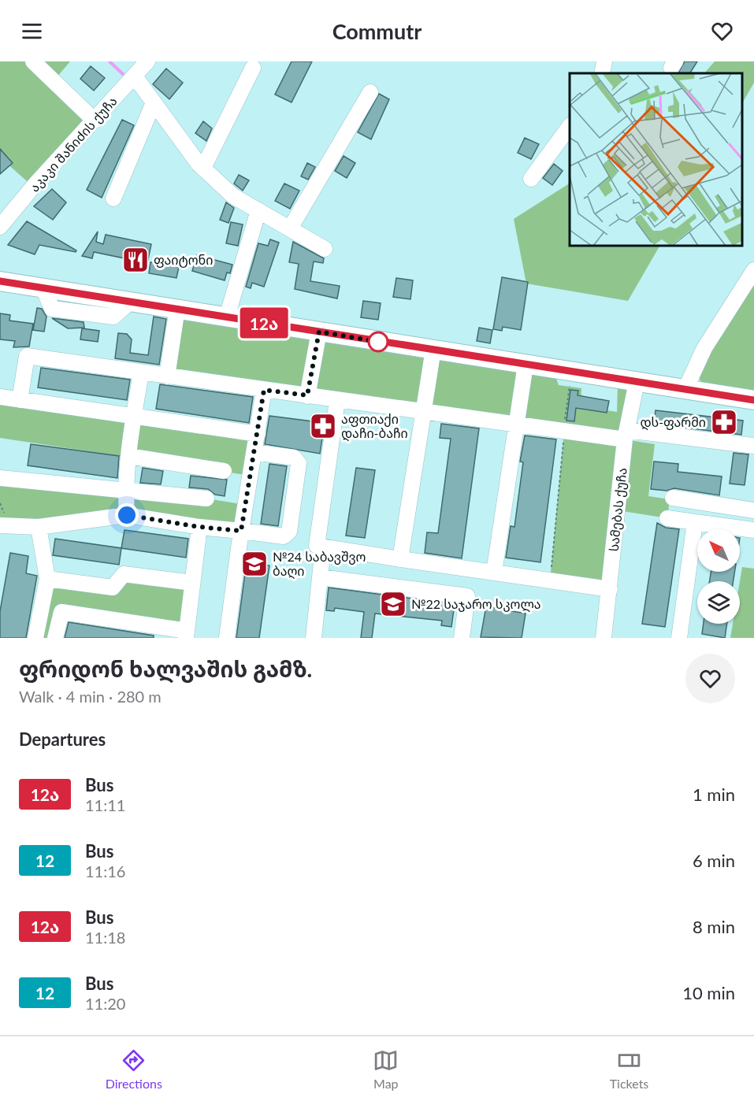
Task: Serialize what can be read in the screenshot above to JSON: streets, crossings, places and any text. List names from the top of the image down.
{
  "streets": {
    "street": ["აკაკი შანიძის ქუჩა", "სამებას ქუჩა"]
  },
  "places": {
    "restaurant": ["ფაიტონი"],
    "pharmacy": ["დს-ფარმი", "აფთიაქი დაჩი-ბაჩი"],
    "school or university": ["№24 საბავშვო ბაღი", "№22 საჯარო სკოლა"]
  },
  "lines": ["bus line 12ა"],
  "north": "top left",
  "page": {
    "header": "Commutr",
    "on_map": "12ა",
    "heading": [
      ["ფრიდონ ხალვაშის გამზ.", "Walk · 4 min · 280 m"],
      "Departures"
    ],
    "list": [
      {
        "mark": "12ა",
        "name": "Bus",
        "note": "11:11",
        "value": "1 min"
      },
      {
        "mark": "12",
        "name": "Bus",
        "note": "11:16",
        "value": "6 min"
      },
      {
        "mark": "12ა",
        "name": "Bus",
        "note": "11:18",
        "value": "8 min"
      },
      {
        "mark": "12",
        "name": "Bus",
        "note": "11:20",
        "value": "10 min"
      }
    ],
    "tabs": ["Directions", "Map", "Tickets"]
  }
}
